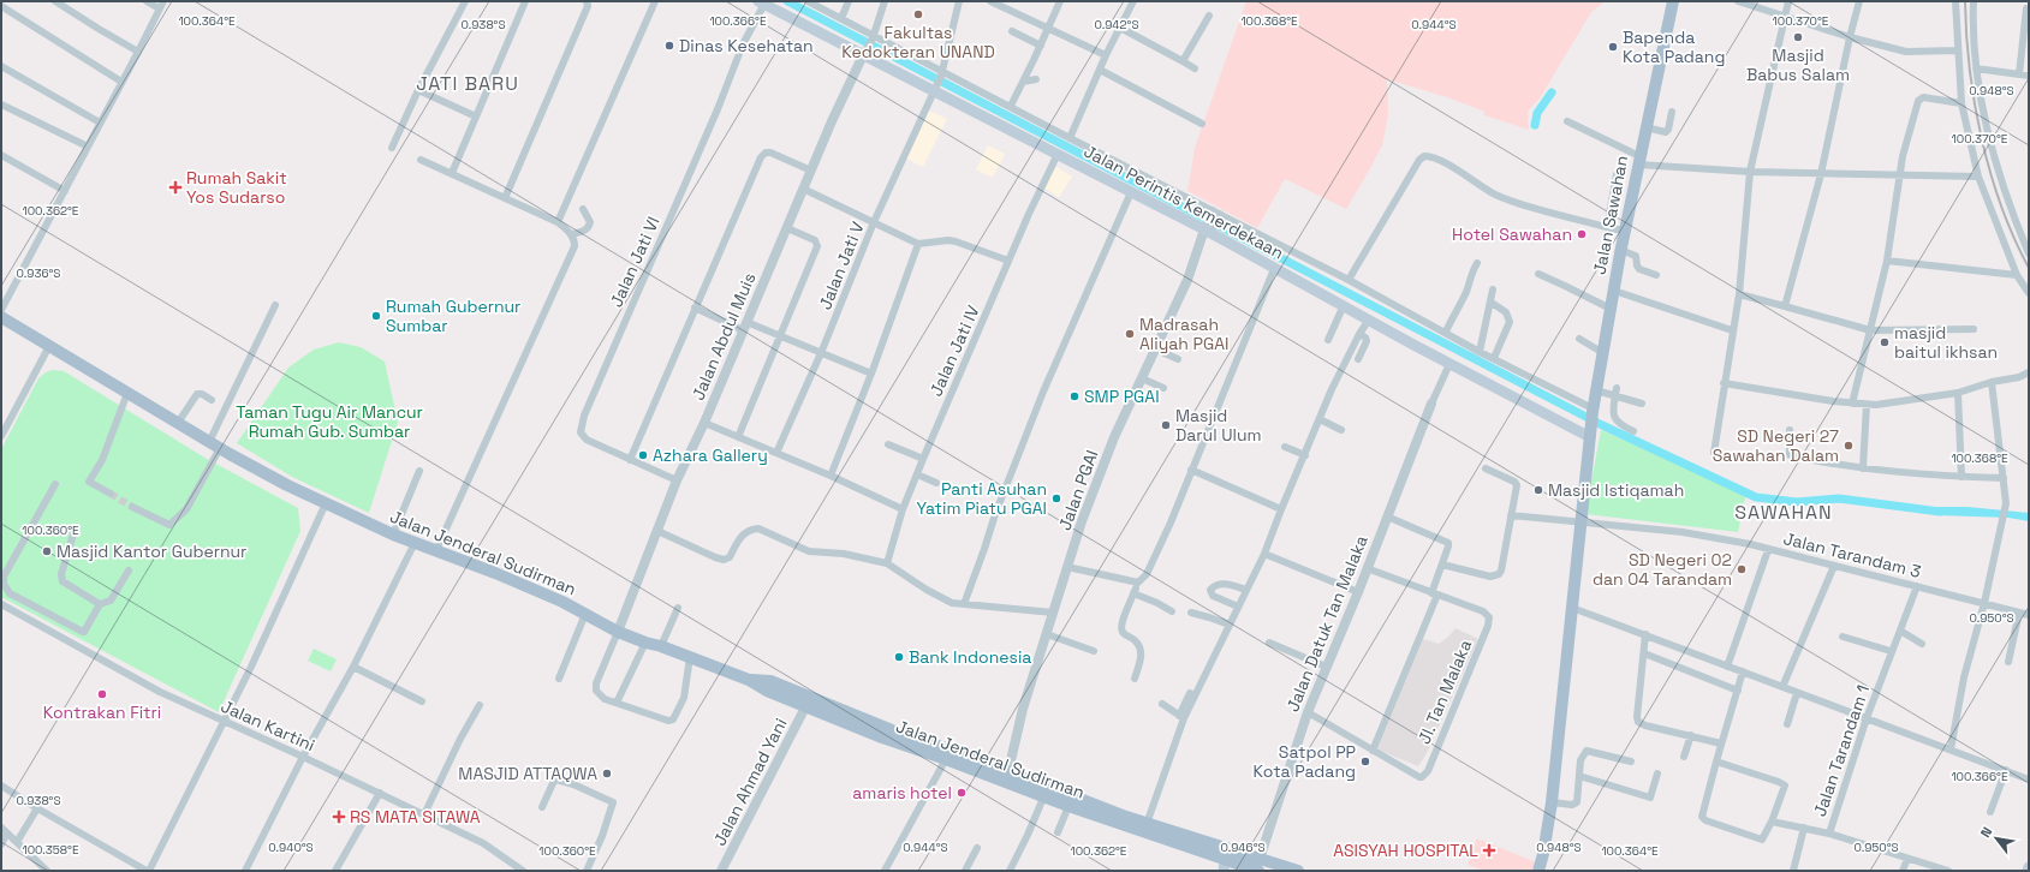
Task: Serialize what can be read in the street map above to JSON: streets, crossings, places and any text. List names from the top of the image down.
{
  "streets": {
    "main road": ["Jalan Perintis Kemerdekaan", "Jalan Sawahan", "Jalan Jenderal Sudirman"],
    "street": [
      "Jalan Jati VI",
      "Jalan Jati V",
      "Jalan Abdul Muis",
      "Jalan Jati IV",
      "Jalan PGAI",
      "Jalan Tarandam 3",
      "Jalan Datuk Tan Malaka",
      "Jl. Tan Malaka",
      "Jalan Kartini",
      "Jalan Tarandam 1",
      "Jalan Ahmad Yani"
    ]
  },
  "crossings": [
    ["Jalan Perintis Kemerdekaan", "Jalan Sawahan"],
    ["Jalan Perintis Kemerdekaan", "Jalan Jati VI"],
    ["Jalan Perintis Kemerdekaan", "Jalan Jati V"],
    ["Jalan Perintis Kemerdekaan", "Jalan Abdul Muis"],
    ["Jalan Perintis Kemerdekaan", "Jalan Jati IV"],
    ["Jalan Perintis Kemerdekaan", "Jalan PGAI"],
    ["Jalan Sawahan", "Jalan Tarandam 3"],
    ["Jalan Jati VI", "Jalan Abdul Muis"],
    ["Jalan Abdul Muis", "Jalan Jenderal Sudirman"],
    ["Jalan Jenderal Sudirman", "Jalan Datuk Tan Malaka"],
    ["Jalan Jenderal Sudirman", "Jalan Ahmad Yani"],
    ["Jalan Tarandam 3", "Jalan Tarandam 1"],
    ["Jalan Datuk Tan Malaka", "Jl. Tan Malaka"]
  ],
  "districts": ["JATI BARU", "SAWAHAN"],
  "parks": ["Taman Tugu Air Mancur Rumah Gub. Sumbar"],
  "places": {
    "other": [
      "Fakultas Kedokteran UNAND",
      "Masjid Babus Salam",
      "Dinas Kesehatan",
      "Bapenda Kota Padang",
      "Hotel Sawahan",
      "Rumah Gubernur Sumbar",
      "Madrasah Aliyah PGAI",
      "masjid baitul ikhsan",
      "SMP PGAI",
      "Masjid Darul Ulum",
      "SD Negeri 27 Sawahan Dalam",
      "Azhara Gallery",
      "Masjid Istiqamah",
      "Panti Asuhan Yatim Piatu PGAI",
      "Masjid Kantor Gubernur",
      "SD Negeri 02 dan 04 Tarandam",
      "Bank Indonesia",
      "Kontrakan Fitri",
      "Satpol PP Kota Padang",
      "MASJID ATTAQWA",
      "amaris hotel"
    ],
    "health": ["Rumah Sakit Yos Sudarso", "RS MATA SITAWA", "ASISYAH HOSPITAL"]
  },
  "north": "top left",
  "coordinates": [
    "100.364°E",
    "100.366°E",
    "100.368°E",
    "100.370°E",
    "0.938°S",
    "0.944°S",
    "0.942°S",
    "0.948°S",
    "100.362°E",
    "0.936°S",
    "100.360°E",
    "0.950°S",
    "0.940°S",
    "0.946°S",
    "100.358°E"
  ]
}
